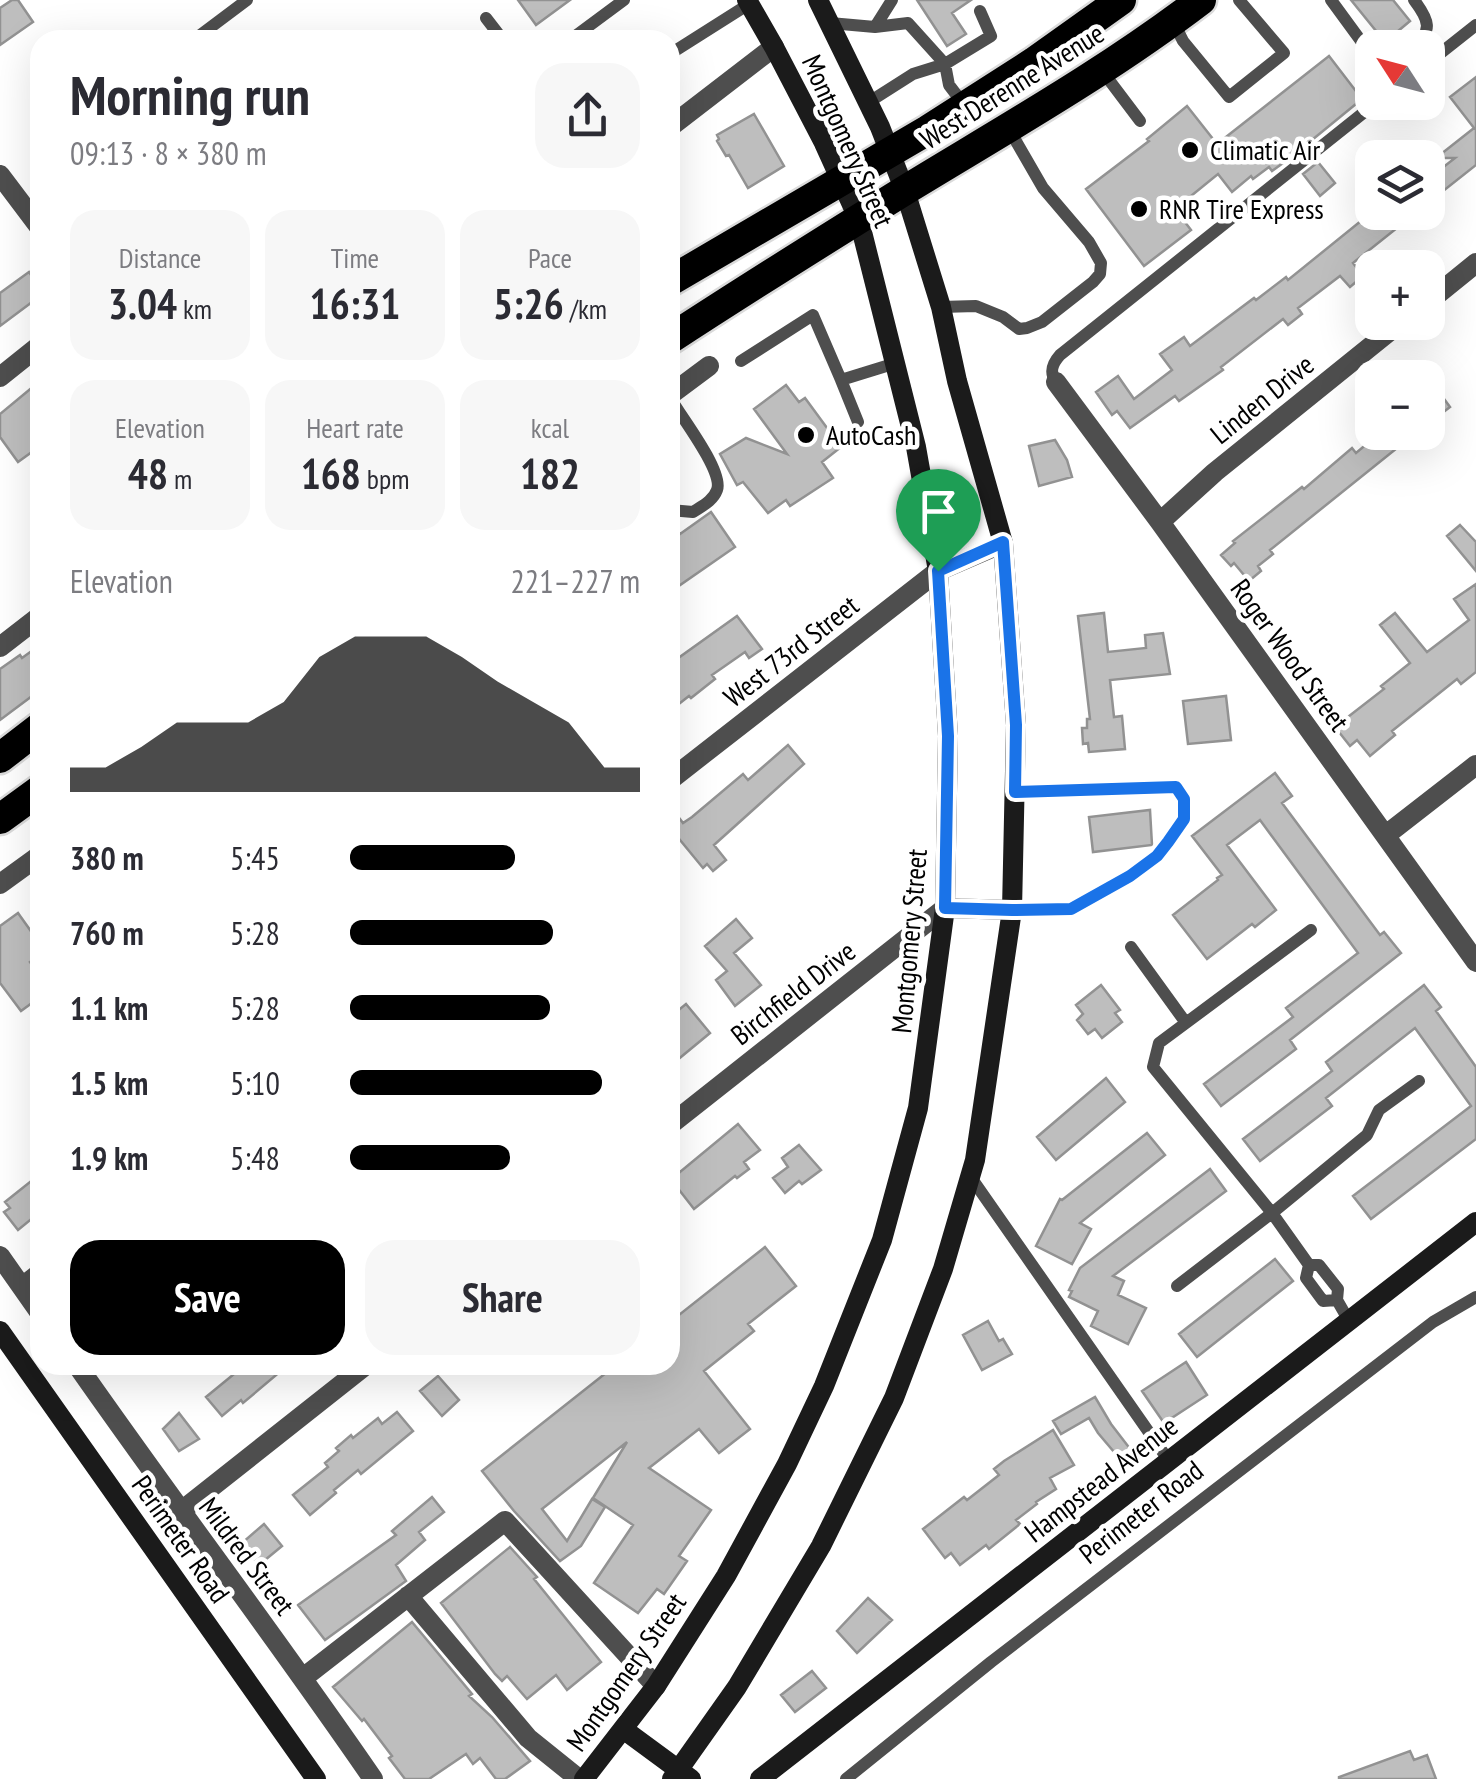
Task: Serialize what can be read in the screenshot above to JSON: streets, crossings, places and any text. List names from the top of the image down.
{
  "streets": {
    "highway": ["West Derenne Avenue"],
    "street": [
      "Montgomery Street",
      "Linden Drive",
      "West 73rd Street",
      "Roger Wood Street",
      "Birchfield Drive",
      "Hampstead Avenue",
      "Perimeter Road",
      "Mildred Street"
    ]
  },
  "crossings": [
    ["West Derenne Avenue", "Montgomery Street"],
    ["Montgomery Street", "West 73rd Street"],
    ["Montgomery Street", "Birchfield Drive"],
    ["Linden Drive", "Roger Wood Street"]
  ],
  "places": ["Climatic Air", "RNR Tire Express", "AutoCash"],
  "north": "top left",
  "page": {
    "map_buttons": ["+", "−"],
    "heading": ["Morning run", "09:13 · 8 × 380 m"],
    "stats": [
      ["Distance", "3.04 km"],
      ["Time", "16:31"],
      ["Pace", "5:26 /km"],
      ["Elevation", "48 m"],
      ["Heart rate", "168 bpm"],
      ["kcal", "182"]
    ],
    "chart": ["Elevation", "221–227 m"],
    "list": [
      {
        "name": "380 m",
        "note": "5:45"
      },
      {
        "name": "760 m",
        "note": "5:28"
      },
      {
        "name": "1.1 km",
        "note": "5:28"
      },
      {
        "name": "1.5 km",
        "note": "5:10"
      },
      {
        "name": "1.9 km",
        "note": "5:48"
      }
    ],
    "buttons": ["Save", "Share"]
  }
}
